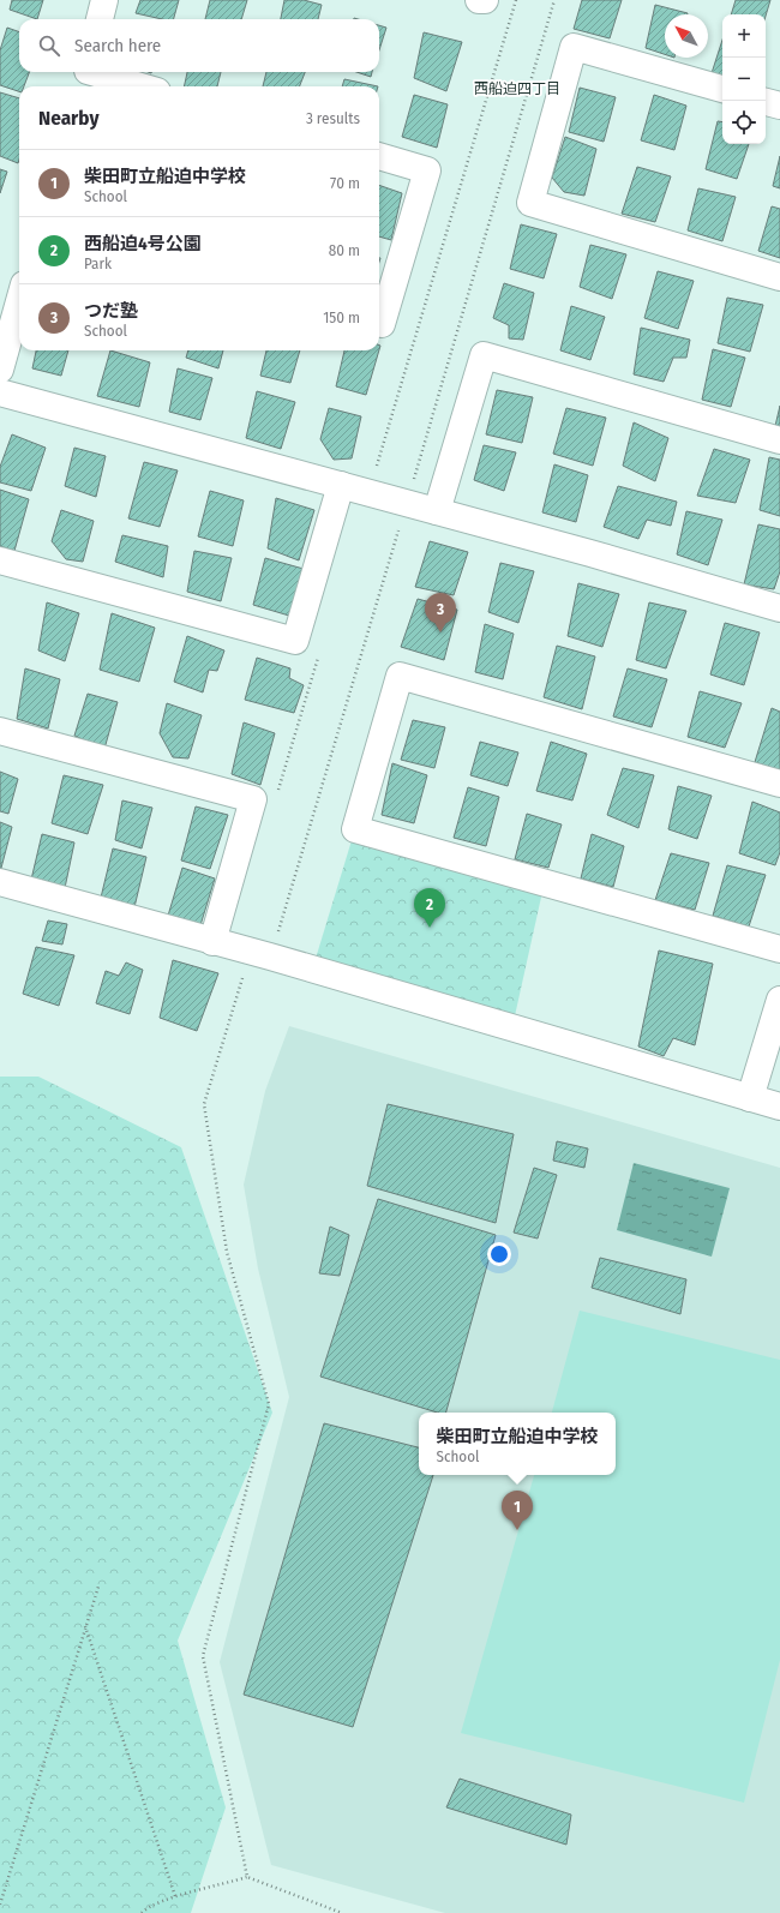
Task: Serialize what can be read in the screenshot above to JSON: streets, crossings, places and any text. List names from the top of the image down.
{
  "districts": ["西船迫四丁目"],
  "north": "top left",
  "page": {
    "map_buttons": ["+", "−"],
    "search": "Search here",
    "heading": ["Nearby", "3 results"],
    "list": [
      {
        "mark": "1",
        "name": "柴田町立船迫中学校",
        "note": "School",
        "value": "70 m"
      },
      {
        "mark": "2",
        "name": "西船迫4号公園",
        "note": "Park",
        "value": "80 m"
      },
      {
        "mark": "3",
        "name": "つだ塾",
        "note": "School",
        "value": "150 m"
      }
    ],
    "pins": ["3", "2", "1"],
    "popup": ["柴田町立船迫中学校", "School"]
  }
}
